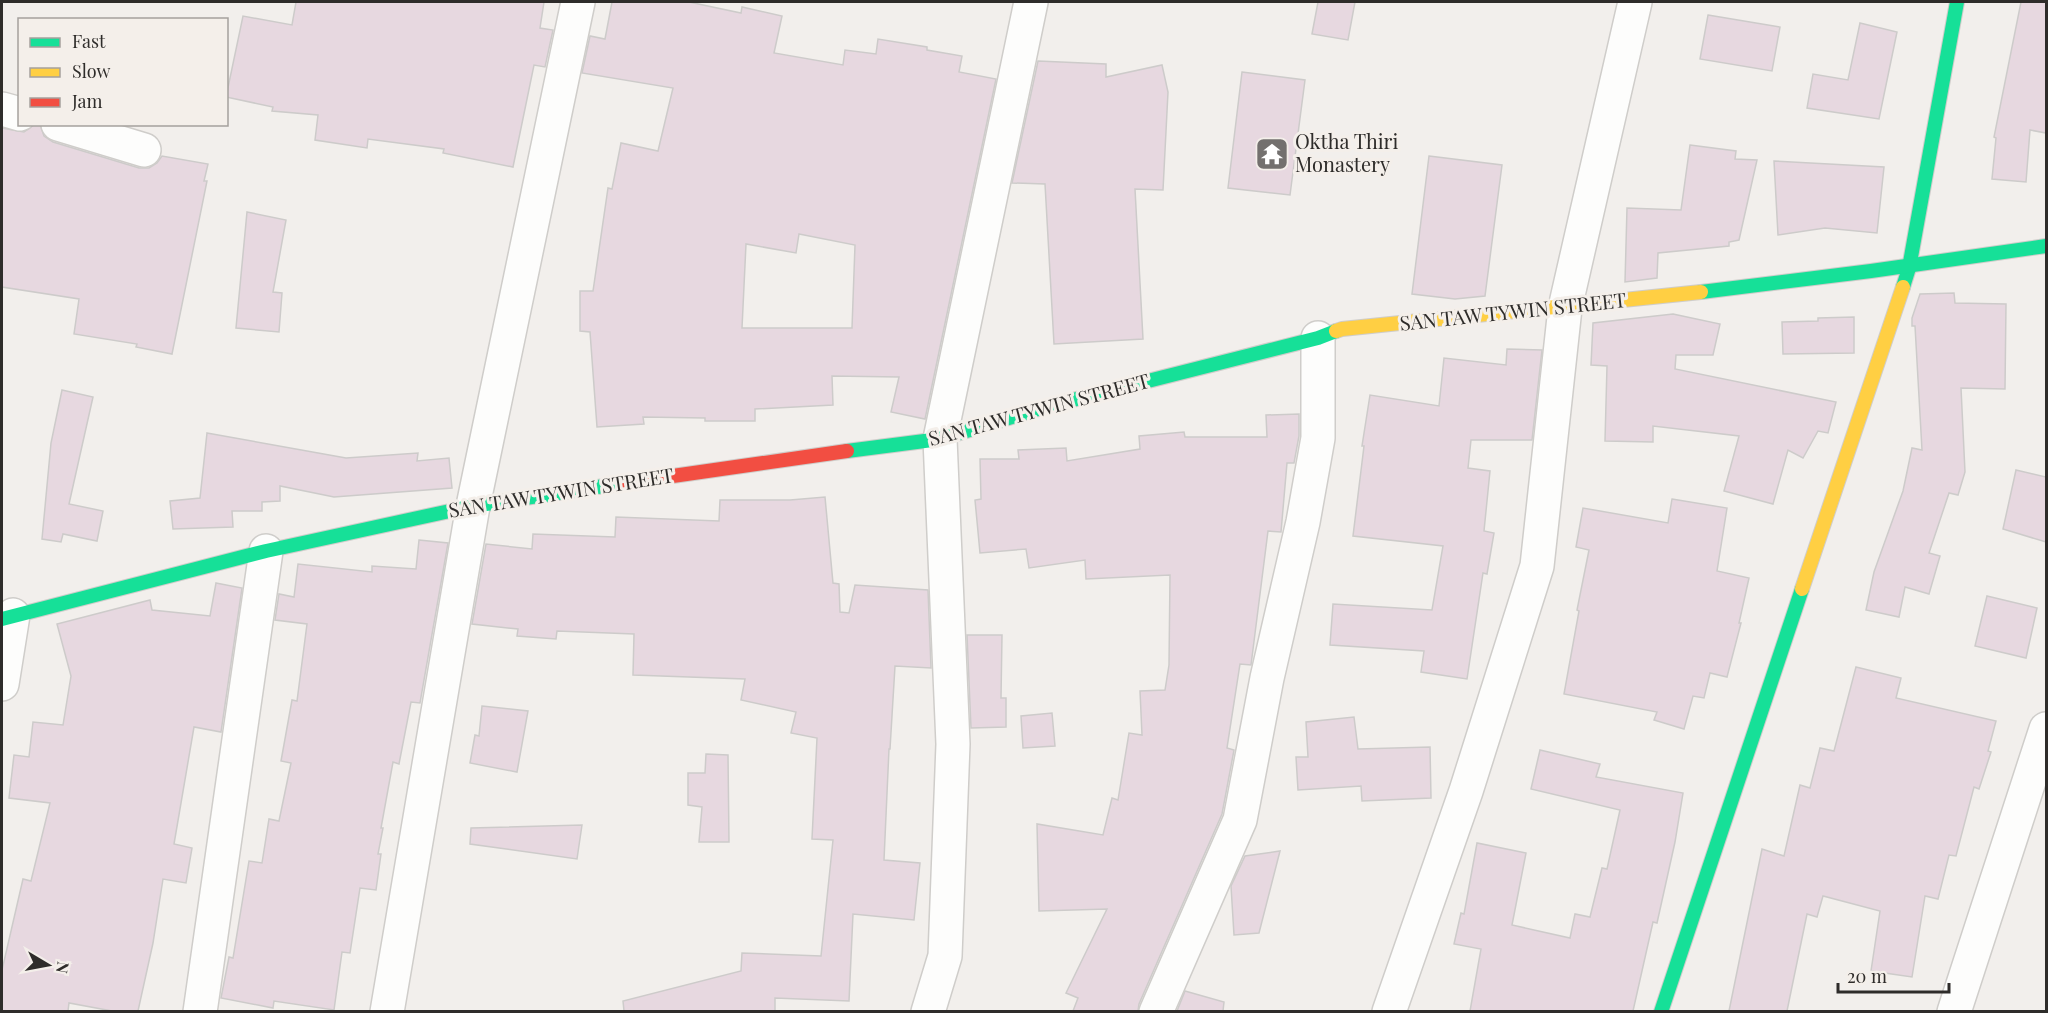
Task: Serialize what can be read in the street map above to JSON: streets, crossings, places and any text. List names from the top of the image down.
{
  "streets": {
    "street": ["SAN TAW TYWIN STREET"]
  },
  "places": {
    "temple": ["Oktha Thiri Monastery"]
  },
  "legend": ["Fast", "Slow", "Jam"],
  "scale_bar": "20 m",
  "north": "right"
}
